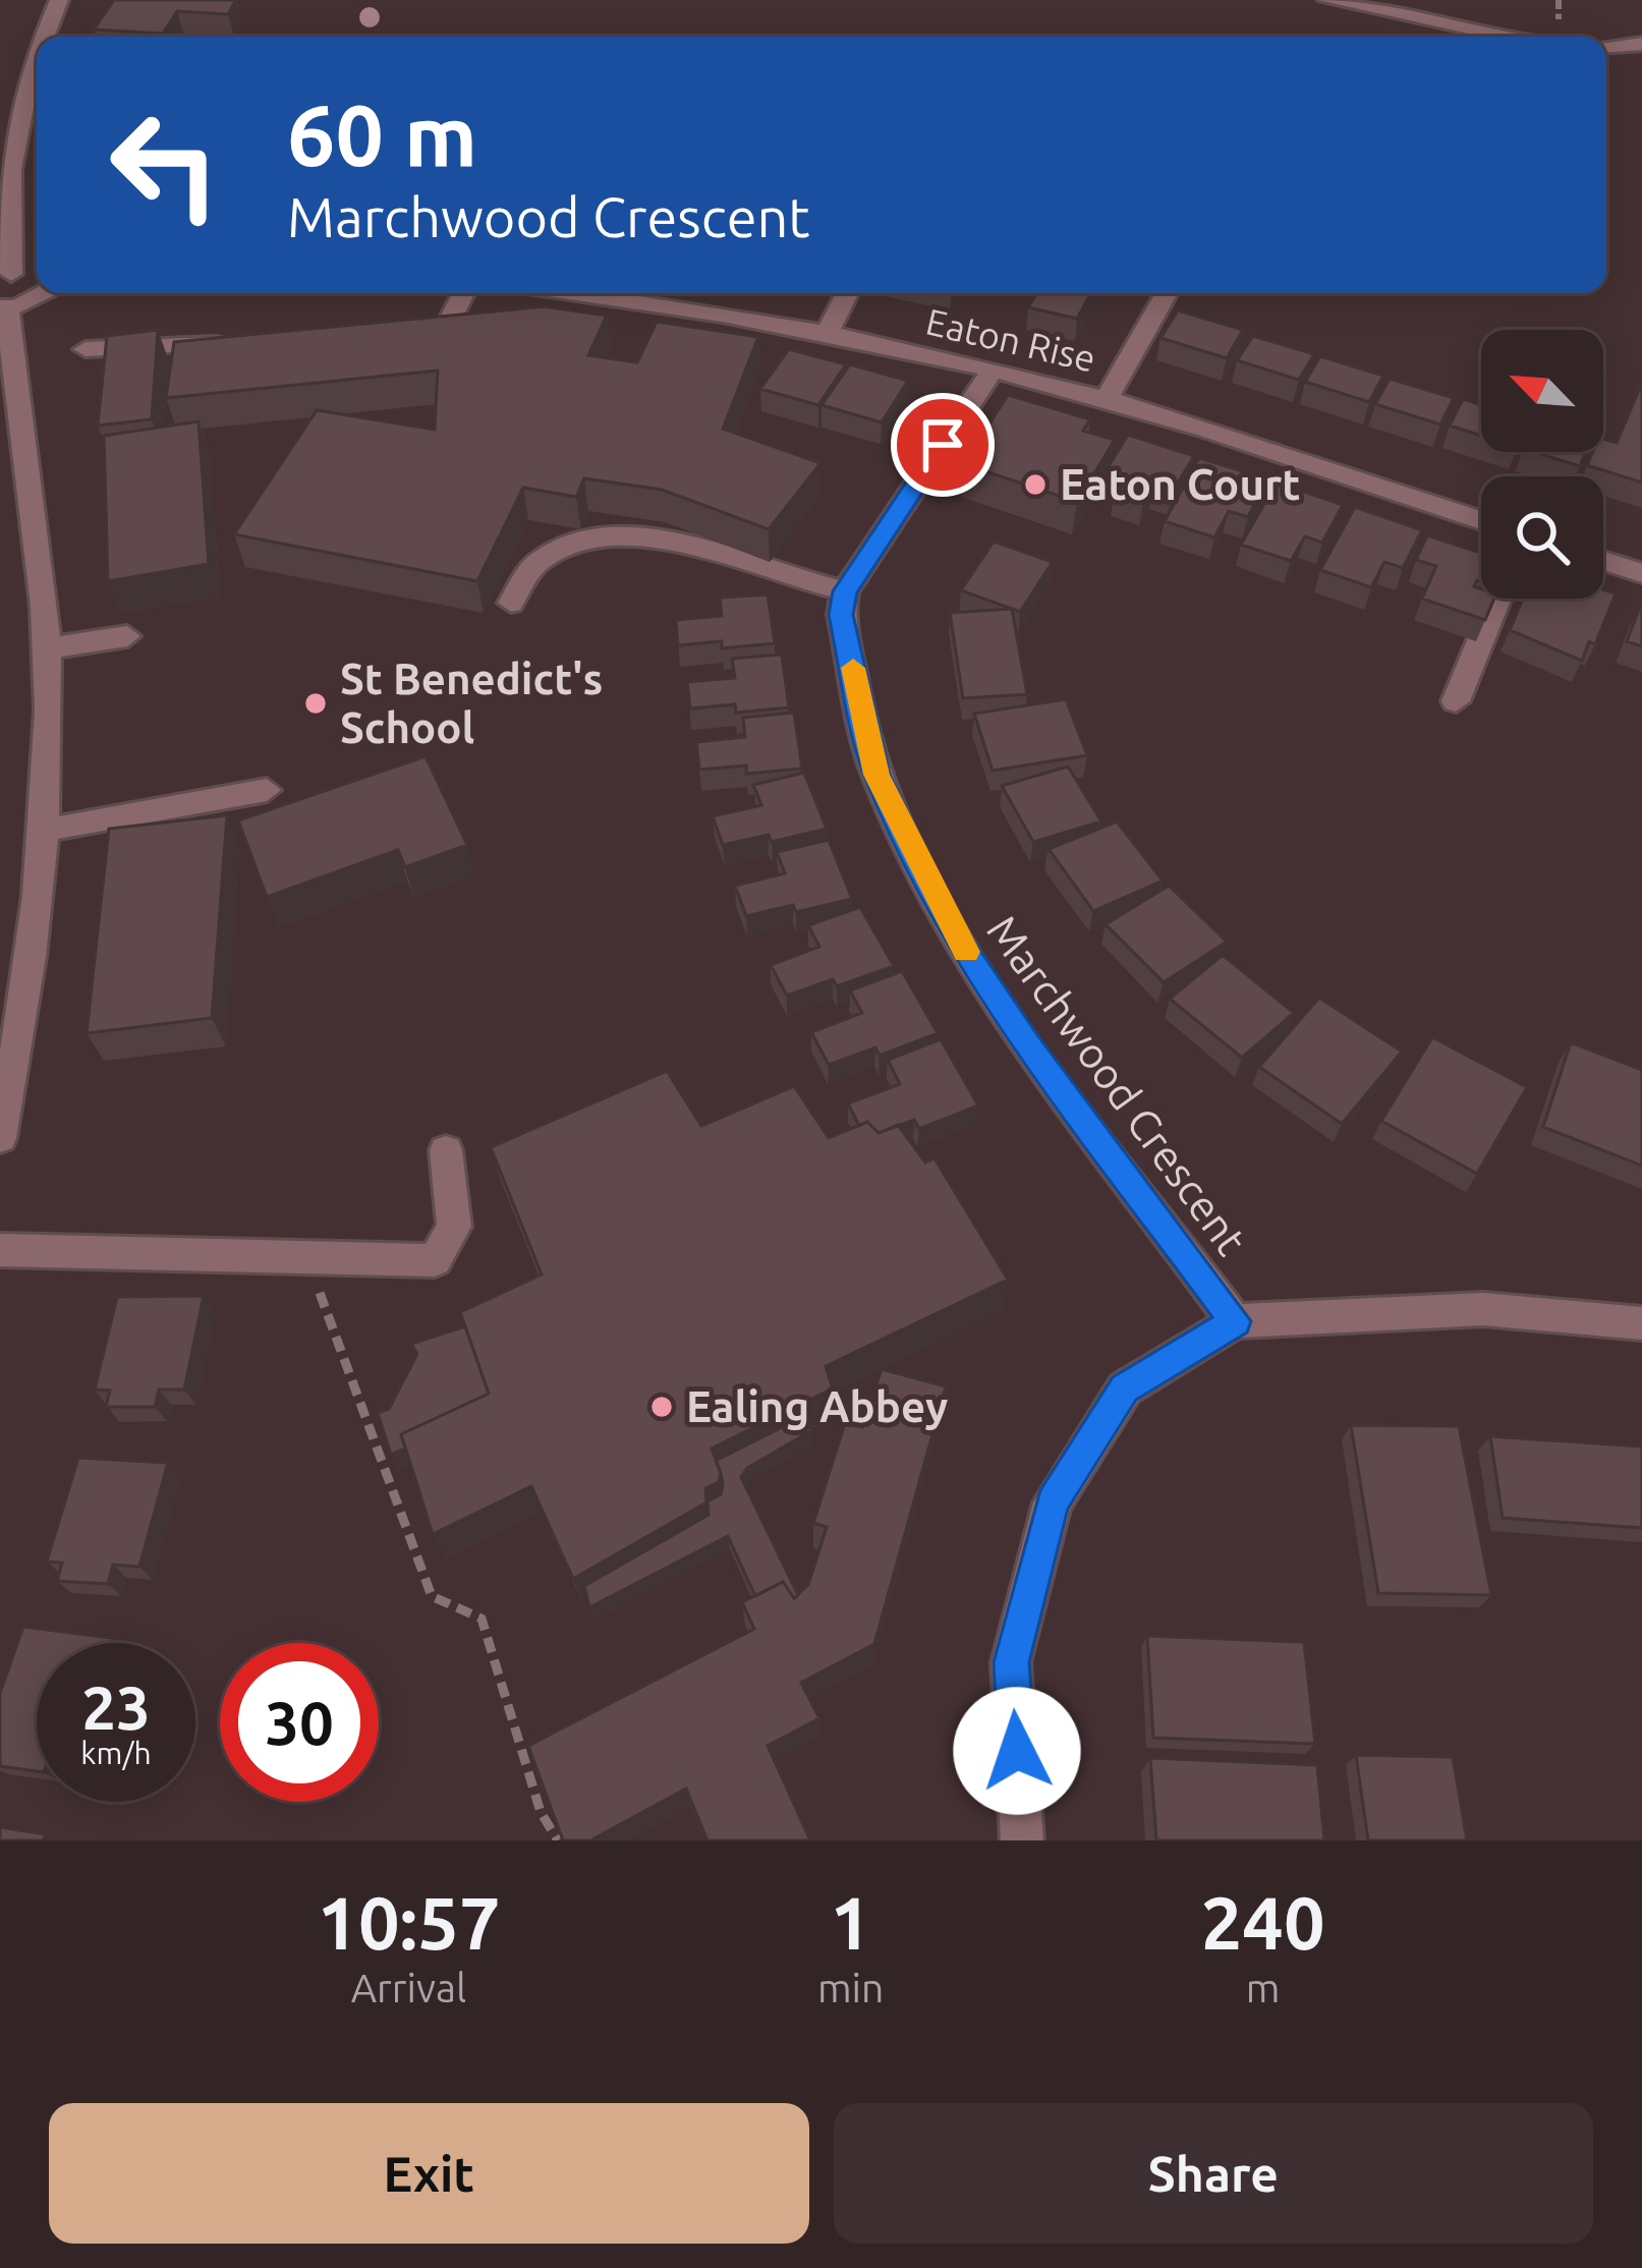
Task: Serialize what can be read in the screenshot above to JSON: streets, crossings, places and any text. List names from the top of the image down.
{
  "streets": {
    "street": ["Eaton Rise", "Marchwood Crescent"]
  },
  "places": ["Eaton Court", "St Benedict's School", "Ealing Abbey"],
  "north": "top left",
  "page": {
    "turn": ["60 m", "Marchwood Crescent"],
    "speed": "23 km/h",
    "limit": "30",
    "eta": [
      "10:57",
      "Arrival",
      "1",
      "min",
      "240",
      "m"
    ],
    "buttons": ["Exit", "Share"]
  }
}
